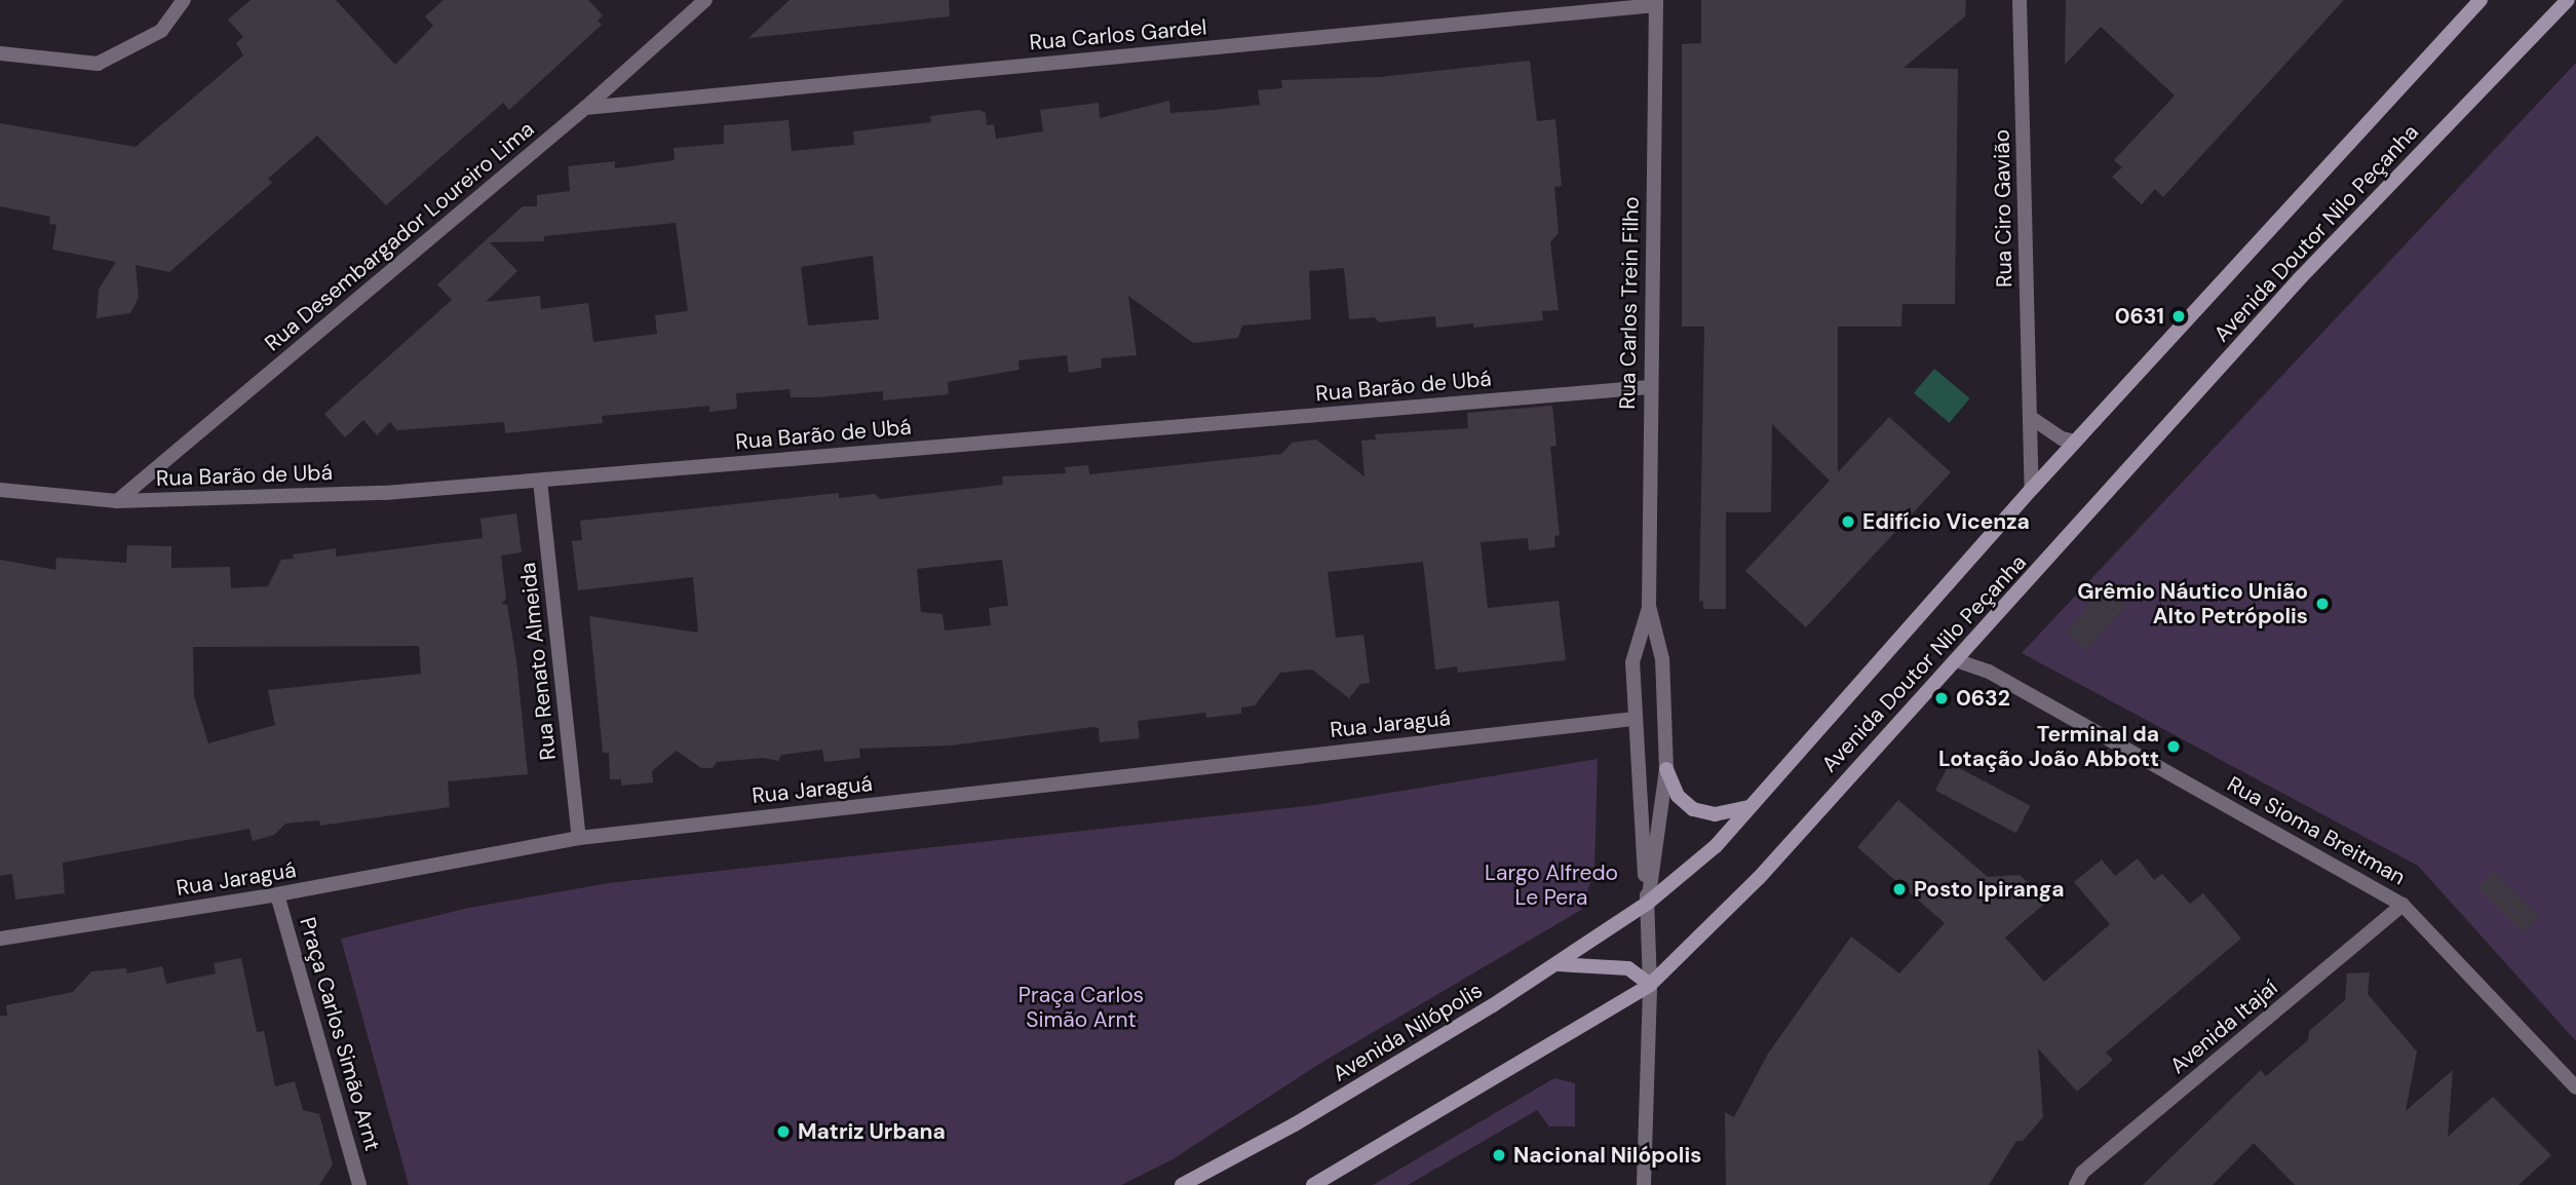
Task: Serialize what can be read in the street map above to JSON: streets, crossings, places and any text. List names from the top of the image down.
{
  "streets": {
    "main road": ["Avenida Doutor Nilo Peçanha", "Avenida Nilópolis"],
    "street": [
      "Rua Carlos Gardel",
      "Rua Ciro Gavião",
      "Rua Desembargador Loureiro Lima",
      "Rua Carlos Trein Filho",
      "Rua Barão de Ubá",
      "Rua Renato Almeida",
      "Rua Jaraguá",
      "Rua Sioma Breitman",
      "Avenida Itajaí",
      "Praça Carlos Simão Arnt"
    ]
  },
  "crossings": [
    ["Rua Carlos Gardel", "Rua Desembargador Loureiro Lima"],
    ["Rua Carlos Gardel", "Rua Carlos Trein Filho"],
    ["Rua Ciro Gavião", "Avenida Doutor Nilo Peçanha"],
    ["Avenida Doutor Nilo Peçanha", "Rua Carlos Trein Filho"],
    ["Avenida Doutor Nilo Peçanha", "Rua Sioma Breitman"],
    ["Avenida Doutor Nilo Peçanha", "Avenida Nilópolis"],
    ["Rua Desembargador Loureiro Lima", "Rua Barão de Ubá"],
    ["Rua Carlos Trein Filho", "Rua Barão de Ubá"],
    ["Rua Carlos Trein Filho", "Rua Jaraguá"],
    ["Rua Carlos Trein Filho", "Avenida Nilópolis"],
    ["Rua Barão de Ubá", "Rua Renato Almeida"],
    ["Rua Renato Almeida", "Rua Jaraguá"],
    ["Rua Jaraguá", "Praça Carlos Simão Arnt"],
    ["Rua Sioma Breitman", "Avenida Itajaí"]
  ],
  "parks": ["Largo Alfredo Le Pera", "Praça Carlos Simão Arnt"],
  "places": [
    "0631",
    "Edifício Vicenza",
    "Grêmio Náutico União Alto Petrópolis",
    "0632",
    "Terminal da Lotação João Abbott",
    "Posto Ipiranga",
    "Matriz Urbana",
    "Nacional Nilópolis"
  ]
}
